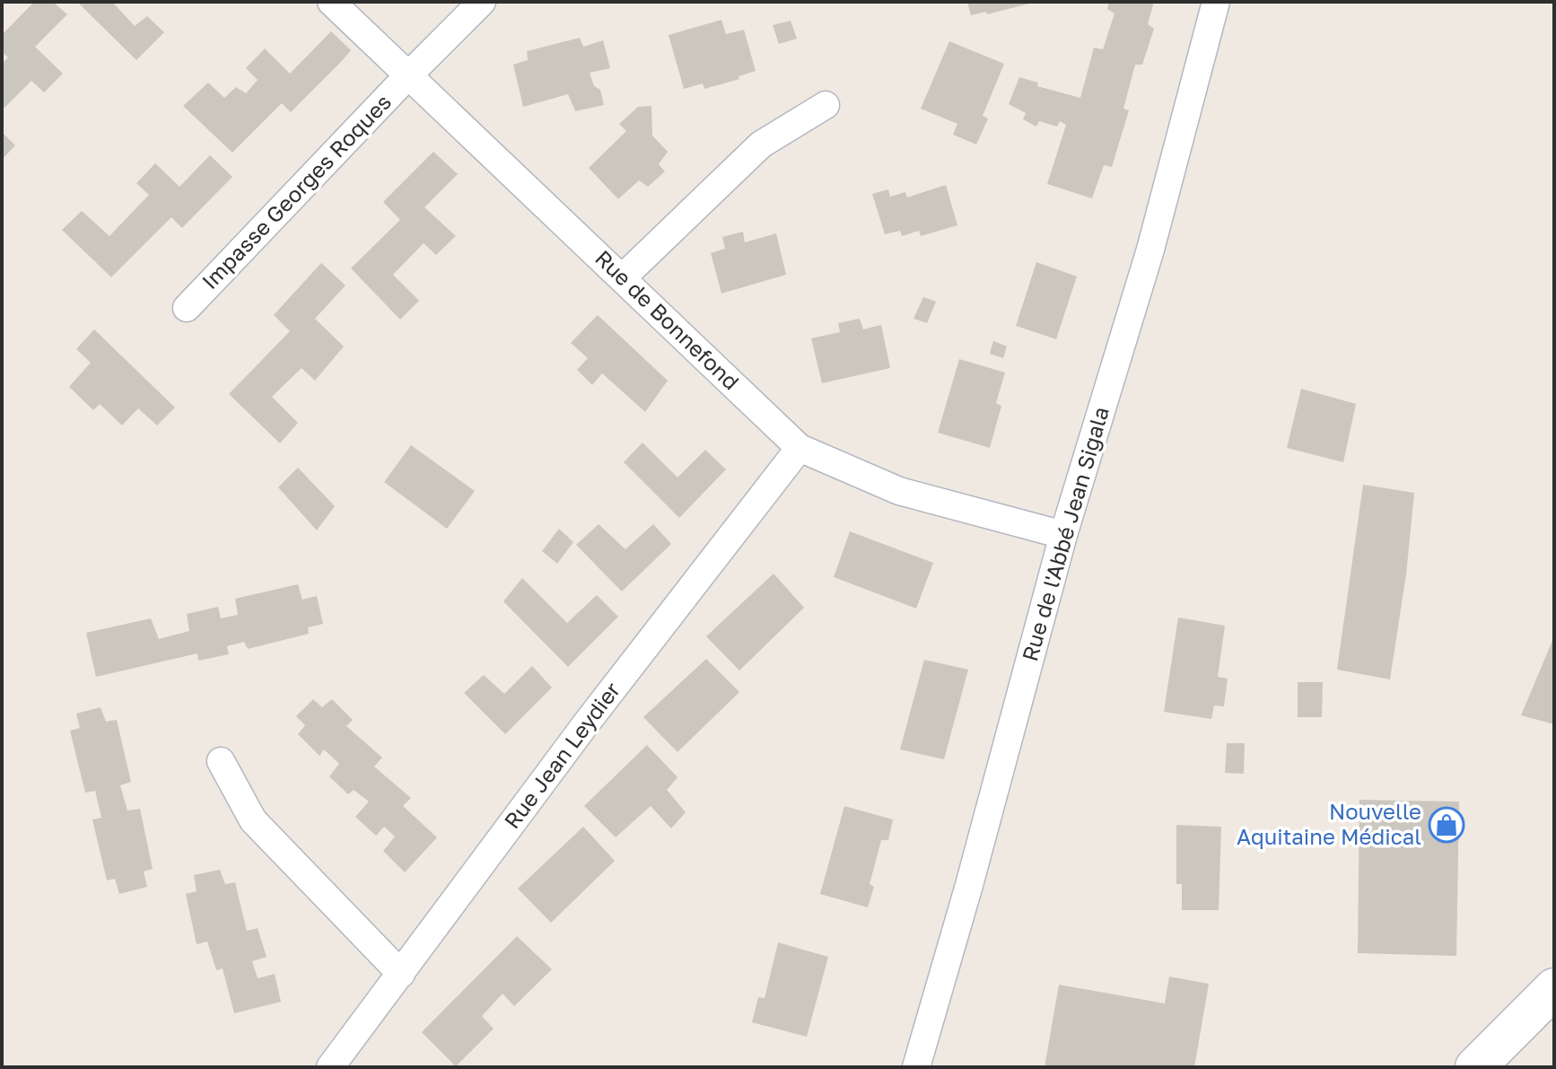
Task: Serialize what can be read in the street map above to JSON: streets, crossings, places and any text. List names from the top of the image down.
{
  "streets": {
    "street": [
      "Impasse Georges Roques",
      "Rue de Bonnefond",
      "Rue de l'Abbé Jean Sigala",
      "Rue Jean Leydier"
    ]
  },
  "crossings": [
    ["Impasse Georges Roques", "Rue de Bonnefond"],
    ["Rue de Bonnefond", "Rue de l'Abbé Jean Sigala"],
    ["Rue de Bonnefond", "Rue Jean Leydier"]
  ],
  "places": {
    "shop": ["Nouvelle Aquitaine Médical"]
  }
}
